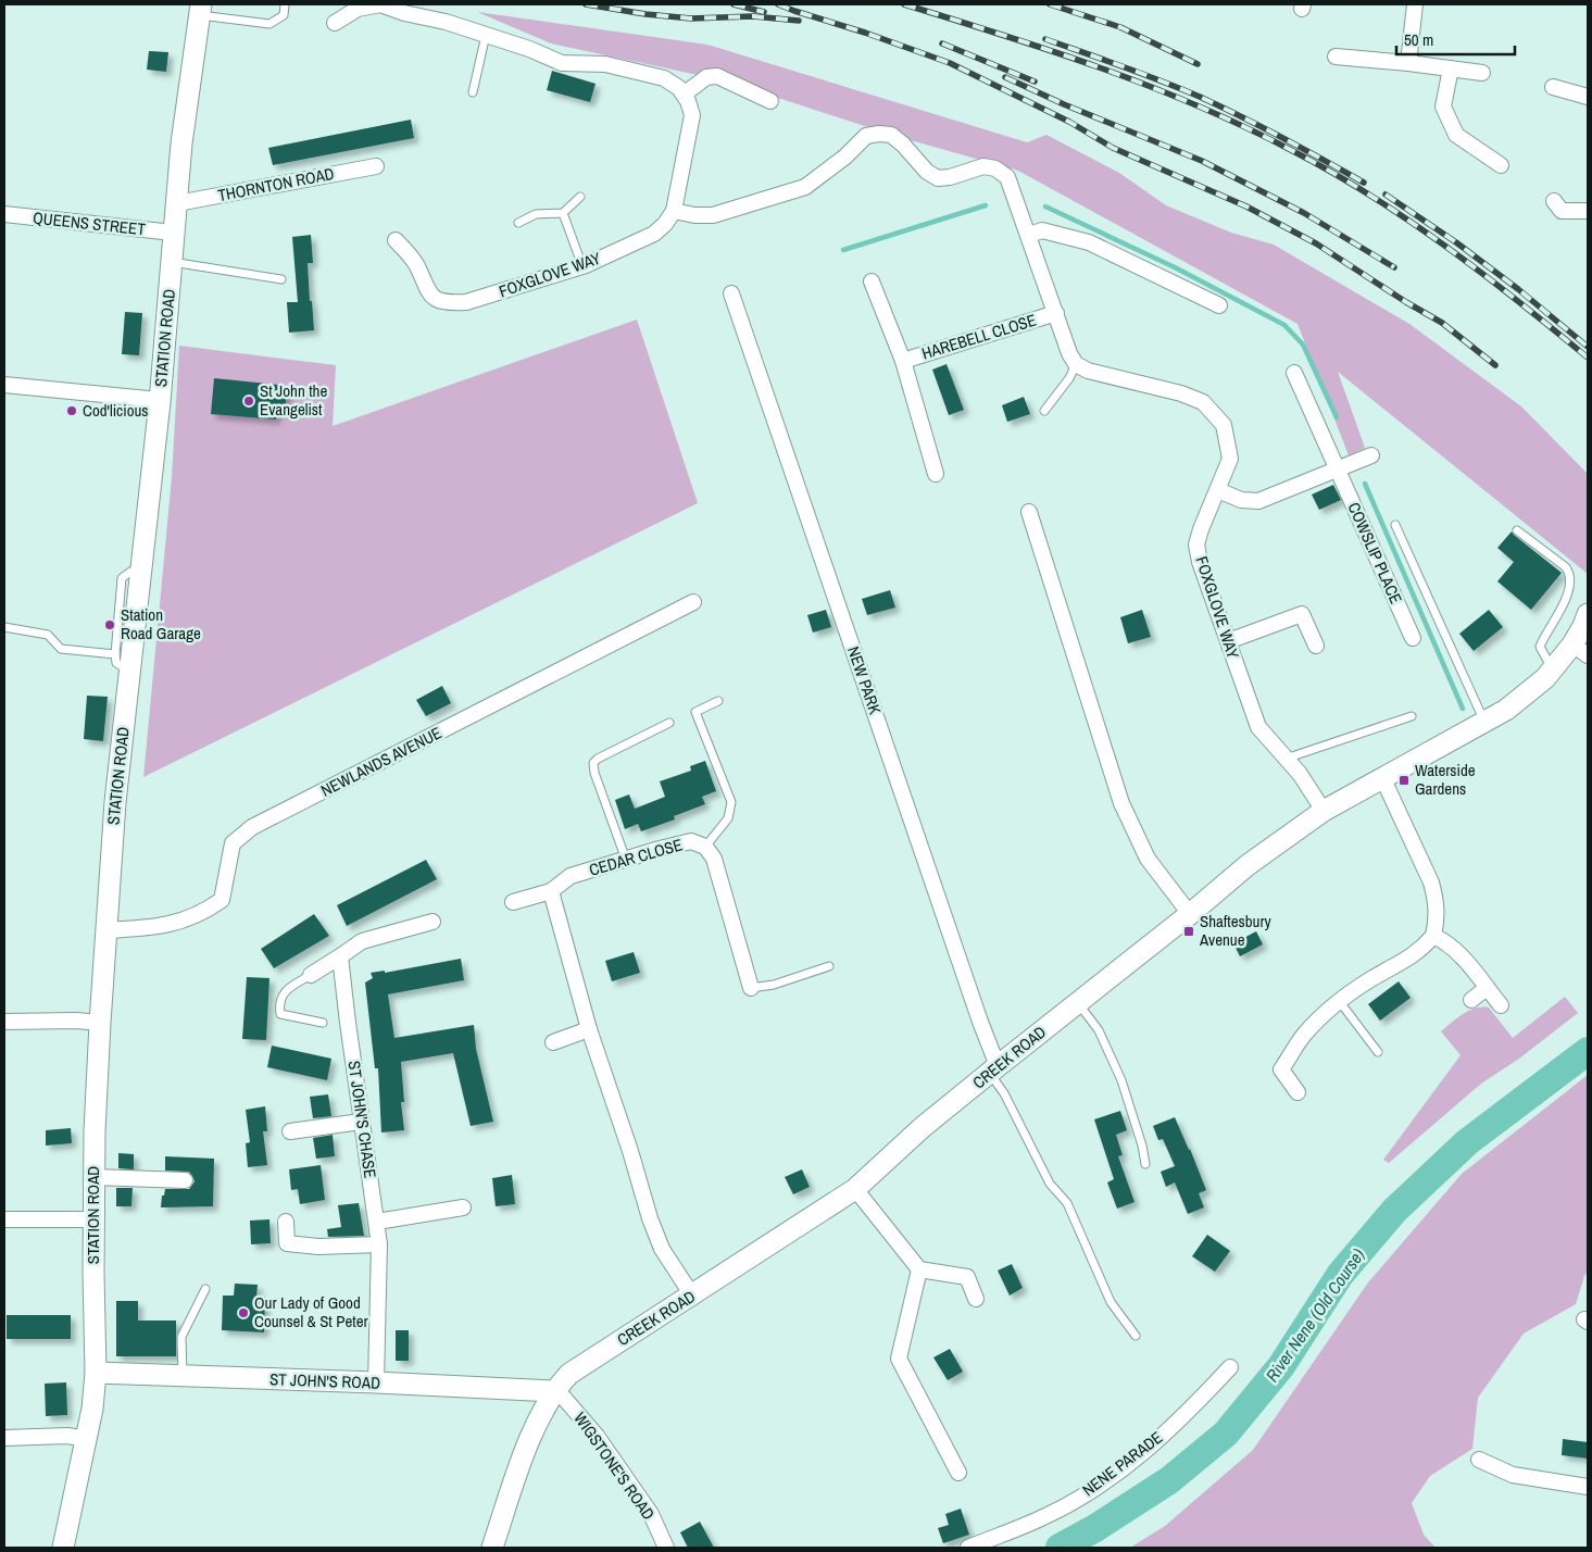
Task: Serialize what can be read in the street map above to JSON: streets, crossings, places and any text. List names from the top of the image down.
{
  "streets": {
    "street": [
      "THORNTON ROAD",
      "QUEENS STREET",
      "FOXGLOVE WAY",
      "HAREBELL CLOSE",
      "STATION ROAD",
      "COWSLIP PLACE",
      "NEW PARK",
      "NEWLANDS AVENUE",
      "CEDAR CLOSE",
      "CREEK ROAD",
      "ST JOHN'S CHASE",
      "ST JOHN'S ROAD",
      "NENE PARADE",
      "WIGSTONE'S ROAD"
    ]
  },
  "crossings": [
    ["THORNTON ROAD", "STATION ROAD"],
    ["QUEENS STREET", "STATION ROAD"],
    ["FOXGLOVE WAY", "CREEK ROAD"],
    ["STATION ROAD", "NEWLANDS AVENUE"],
    ["STATION ROAD", "ST JOHN'S ROAD"],
    ["NEW PARK", "CREEK ROAD"],
    ["CREEK ROAD", "ST JOHN'S ROAD"],
    ["CREEK ROAD", "WIGSTONE'S ROAD"],
    ["ST JOHN'S CHASE", "ST JOHN'S ROAD"],
    ["ST JOHN'S ROAD", "WIGSTONE'S ROAD"]
  ],
  "water": ["River Nene (Old Course)"],
  "places": {
    "other": [
      "St John the Evangelist",
      "Cod'licious",
      "Station Road Garage",
      "Our Lady of Good Counsel & St Peter"
    ],
    "transit": ["Waterside Gardens", "Shaftesbury Avenue"]
  },
  "scale_bar": "50 m"
}
